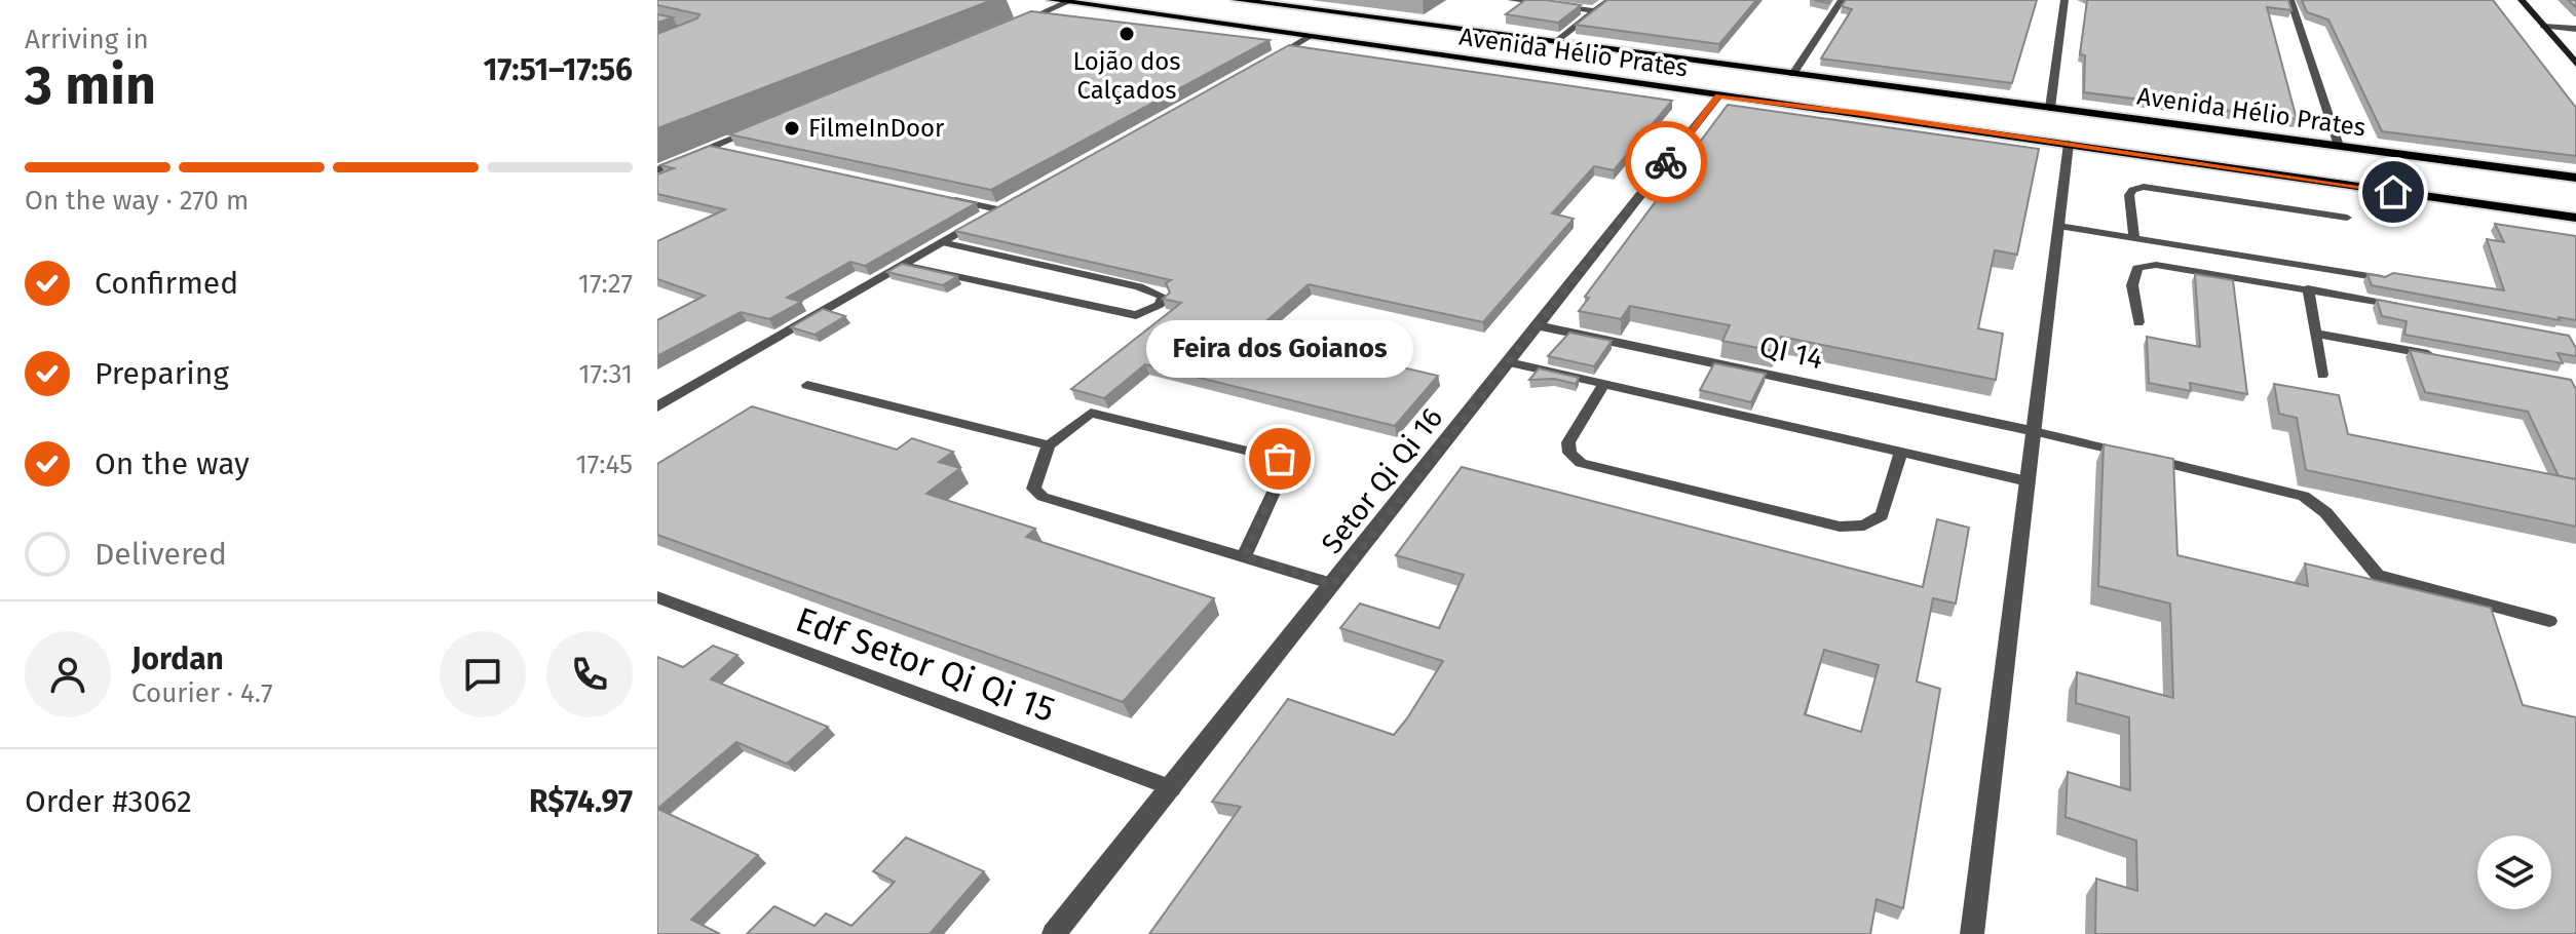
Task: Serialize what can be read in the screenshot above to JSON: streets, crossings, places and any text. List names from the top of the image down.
{
  "streets": {
    "main road": ["Avenida Hélio Prates"],
    "street": ["QI 14", "Setor Qi Qi 16"],
    "lane": ["Edf Setor Qi Qi 15"]
  },
  "crossings": [
    ["Avenida Hélio Prates", "Setor Qi Qi 16"],
    ["QI 14", "Setor Qi Qi 16"],
    ["Setor Qi Qi 16", "Edf Setor Qi Qi 15"]
  ],
  "places": ["Lojão dos Calçados", "FilmeInDoor", "Feira dos Goianos"],
  "page": {
    "heading": ["3 min", "Arriving in", "17:51–17:56"],
    "panel": [
      "Jordan",
      "Courier · 4.7",
      "Order #3062",
      "R$74.97"
    ],
    "bar": "On the way · 270 m",
    "list": [
      ["Confirmed", "17:27"],
      ["Preparing", "17:31"],
      ["On the way", "17:45"],
      "Delivered"
    ],
    "bubble": "Feira dos Goianos"
  }
}
